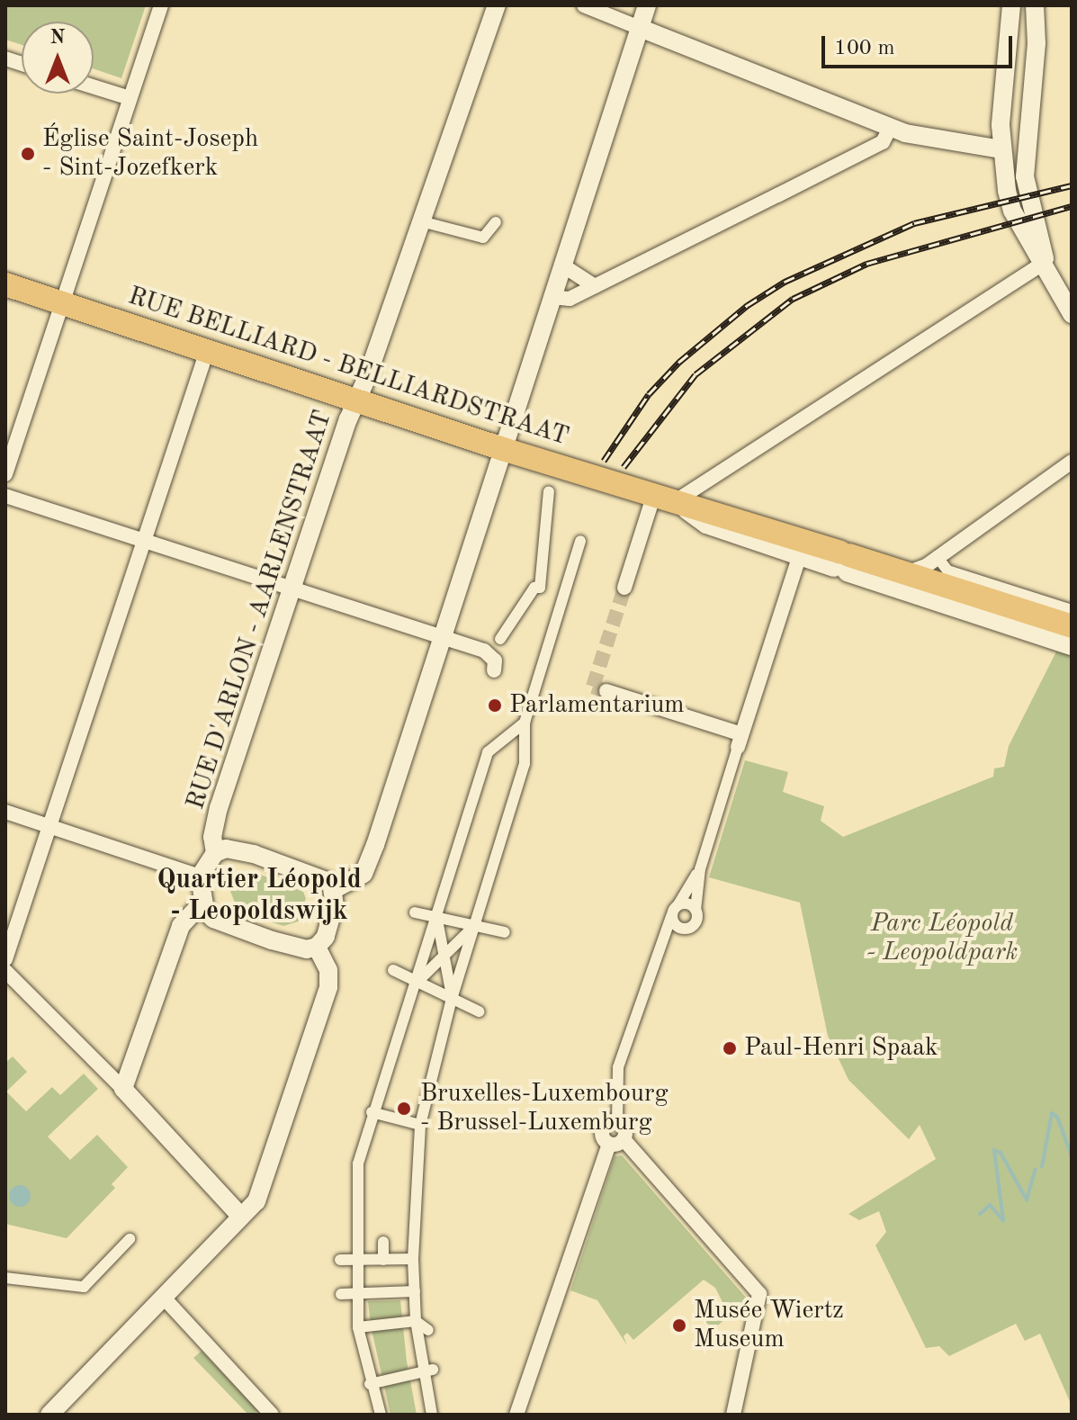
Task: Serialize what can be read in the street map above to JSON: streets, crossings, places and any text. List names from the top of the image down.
{
  "streets": {
    "main road": ["RUE BELLIARD - BELLIARDSTRAAT"],
    "street": ["RUE D'ARLON - AARLENSTRAAT"]
  },
  "crossings": [
    ["RUE BELLIARD - BELLIARDSTRAAT", "RUE D'ARLON - AARLENSTRAAT"]
  ],
  "districts": ["Quartier Léopold - Leopoldswijk"],
  "parks": ["Parc Léopold - Leopoldpark"],
  "places": [
    "Église Saint-Joseph - Sint-Jozefkerk",
    "Parlamentarium",
    "Paul-Henri Spaak",
    "Bruxelles-Luxembourg - Brussel-Luxemburg",
    "Musée Wiertz Museum"
  ],
  "scale_bar": "100 m",
  "north": "top"
}
